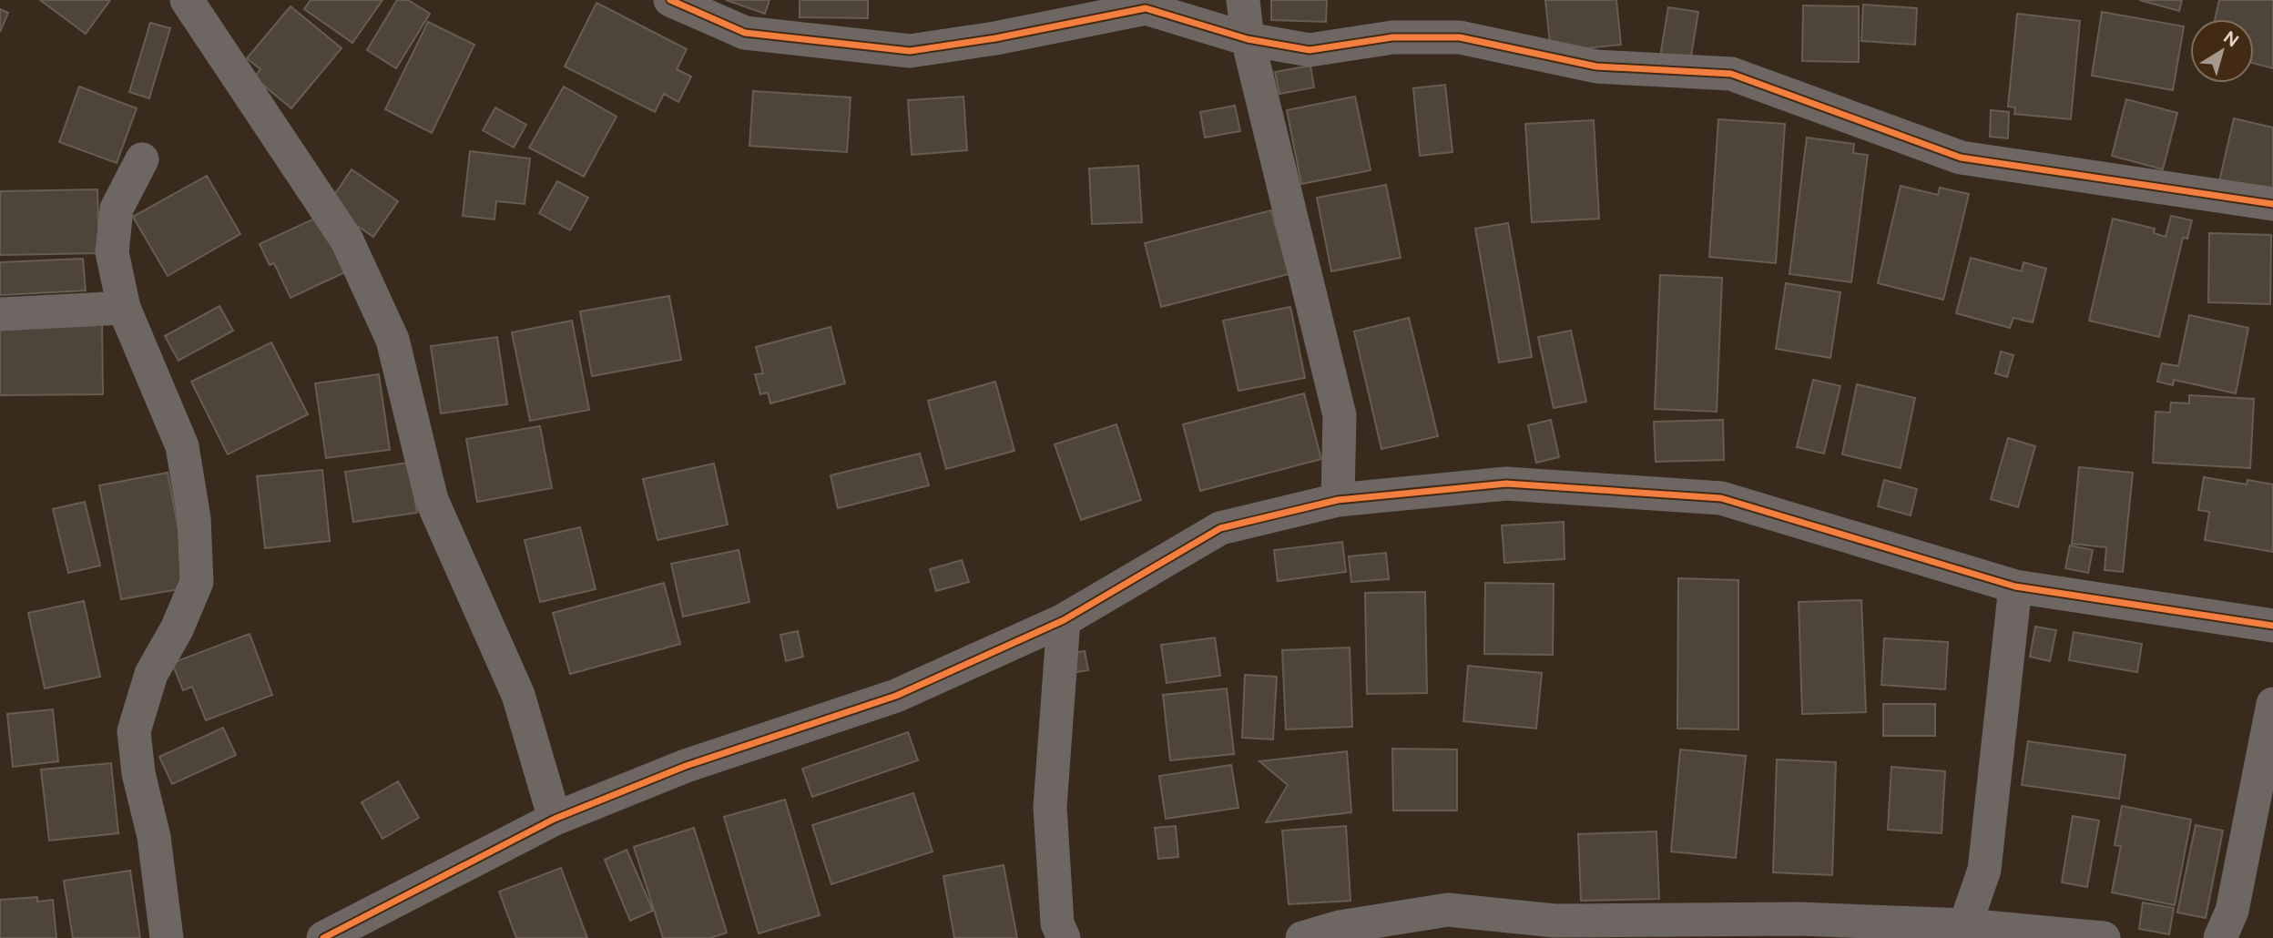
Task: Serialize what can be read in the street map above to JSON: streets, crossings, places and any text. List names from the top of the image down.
{
  "north": "top right"
}
